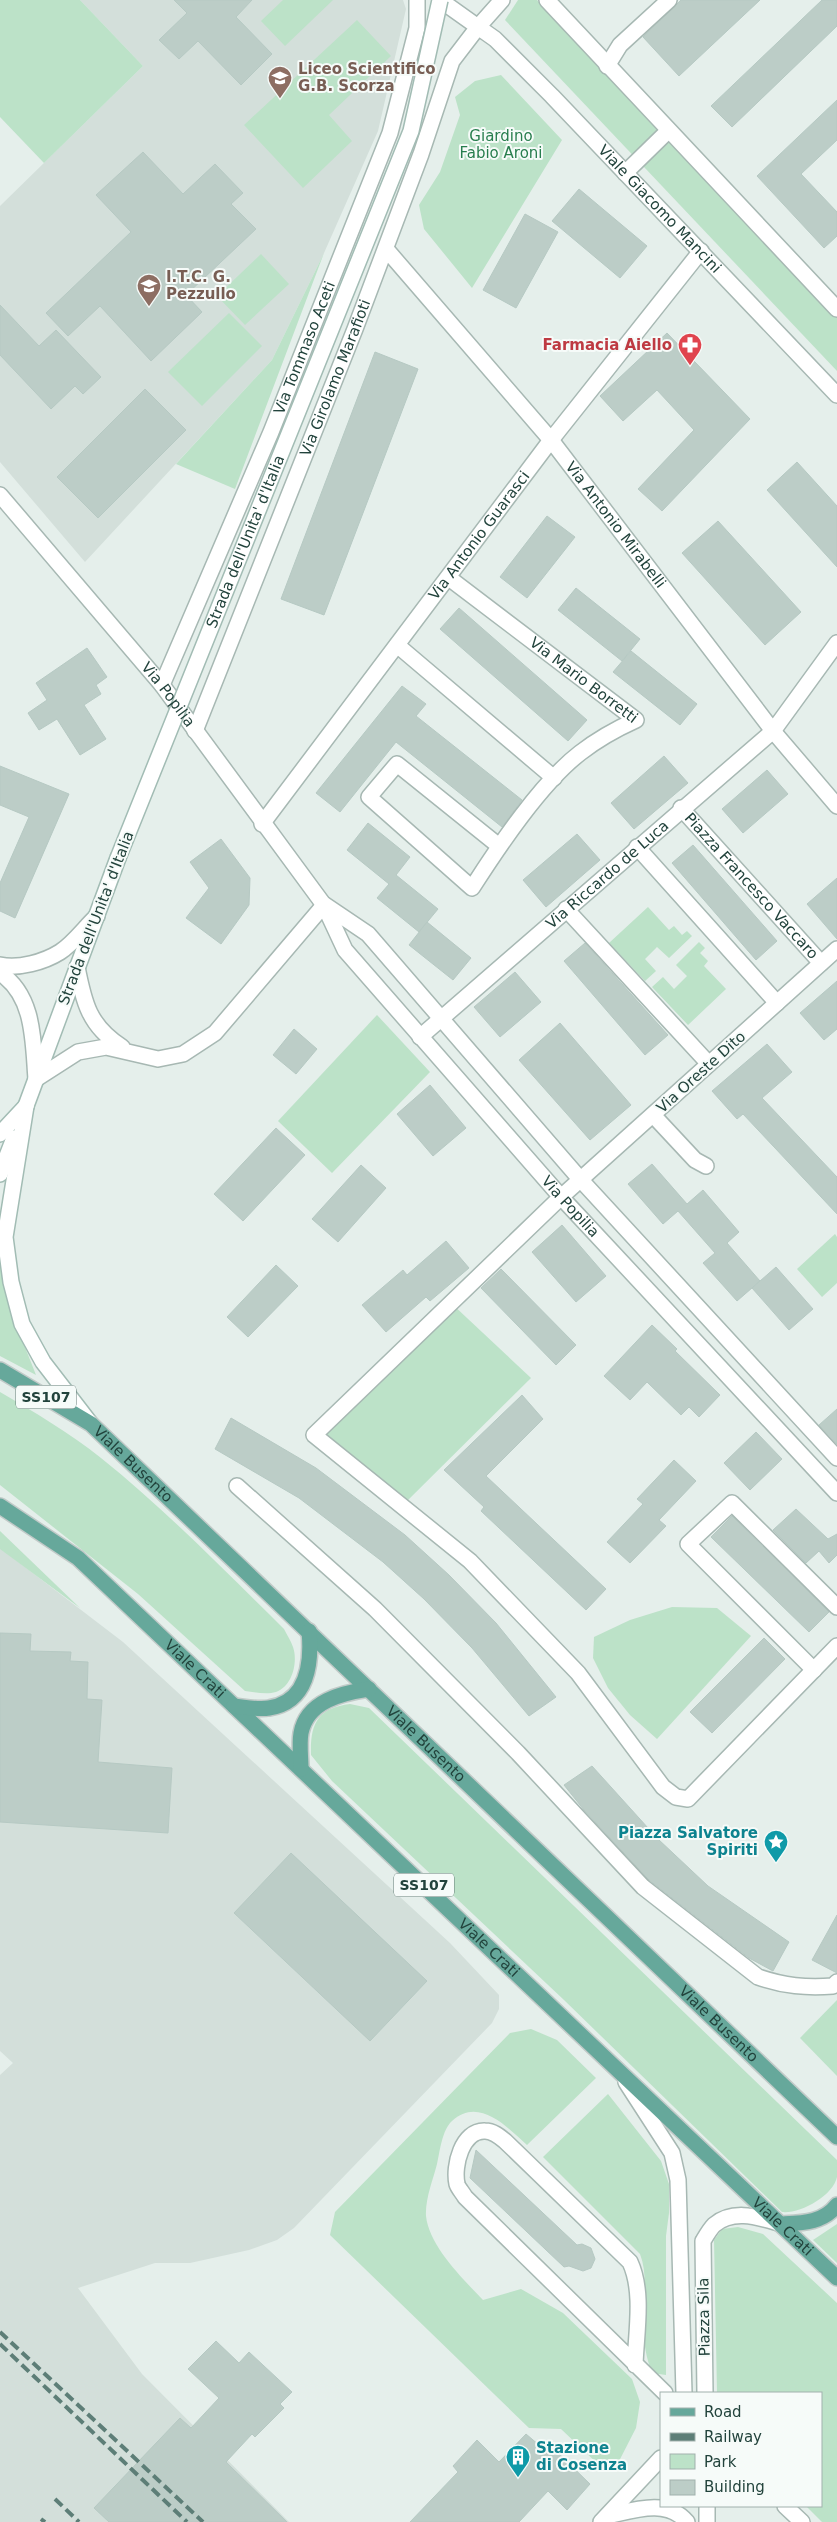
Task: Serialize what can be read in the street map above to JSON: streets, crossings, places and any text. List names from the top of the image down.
{
  "streets": {
    "main road": ["SS107", "Viale Busento", "Viale Crati"],
    "street": [
      "Viale Giacomo Mancini",
      "Via Tommaso Aceti",
      "Via Girolamo Marafioti",
      "Via Antonio Mirabelli",
      "Via Antonio Guarasci",
      "Strada dell'Unita' d'Italia",
      "Via Mario Borretti",
      "Via Popilia",
      "Via Riccardo de Luca",
      "Piazza Francesco Vaccaro",
      "Via Oreste Dito",
      "Piazza Sila"
    ]
  },
  "crossings": [
    ["Viale Giacomo Mancini", "Via Girolamo Marafioti"],
    ["Viale Giacomo Mancini", "Via Antonio Guarasci"],
    ["Viale Giacomo Mancini", "Strada dell'Unita' d'Italia"],
    ["Via Tommaso Aceti", "Via Popilia"],
    ["Via Girolamo Marafioti", "Via Antonio Mirabelli"],
    ["Via Girolamo Marafioti", "Via Popilia"],
    ["Via Antonio Mirabelli", "Via Antonio Guarasci"],
    ["Via Antonio Mirabelli", "Via Riccardo de Luca"],
    ["Via Antonio Guarasci", "Via Mario Borretti"],
    ["Via Antonio Guarasci", "Via Popilia"],
    ["Via Popilia", "Via Riccardo de Luca"],
    ["Via Popilia", "Via Oreste Dito"],
    ["Via Riccardo de Luca", "Piazza Francesco Vaccaro"],
    ["Piazza Francesco Vaccaro", "Via Oreste Dito"],
    ["Viale Crati", "Piazza Sila"]
  ],
  "parks": ["Giardino Fabio Aroni"],
  "places": {
    "school or university": ["Liceo Scientifico G.B. Scorza", "I.T.C. G. Pezzullo"],
    "pharmacy": ["Farmacia Aiello"],
    "place": ["Piazza Salvatore Spiriti"],
    "building": ["Stazione di Cosenza"]
  },
  "legend": [
    "Road",
    "Railway",
    "Park",
    "Building"
  ]
}
